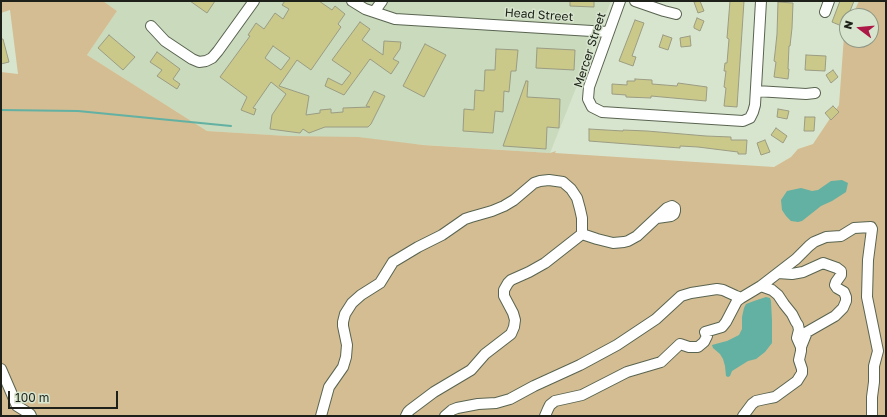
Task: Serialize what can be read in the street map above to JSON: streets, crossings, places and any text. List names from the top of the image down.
{
  "streets": {
    "street": ["Head Street", "Mercer Street"]
  },
  "crossings": [
    ["Head Street", "Mercer Street"]
  ],
  "scale_bar": "100 m",
  "north": "left"
}
